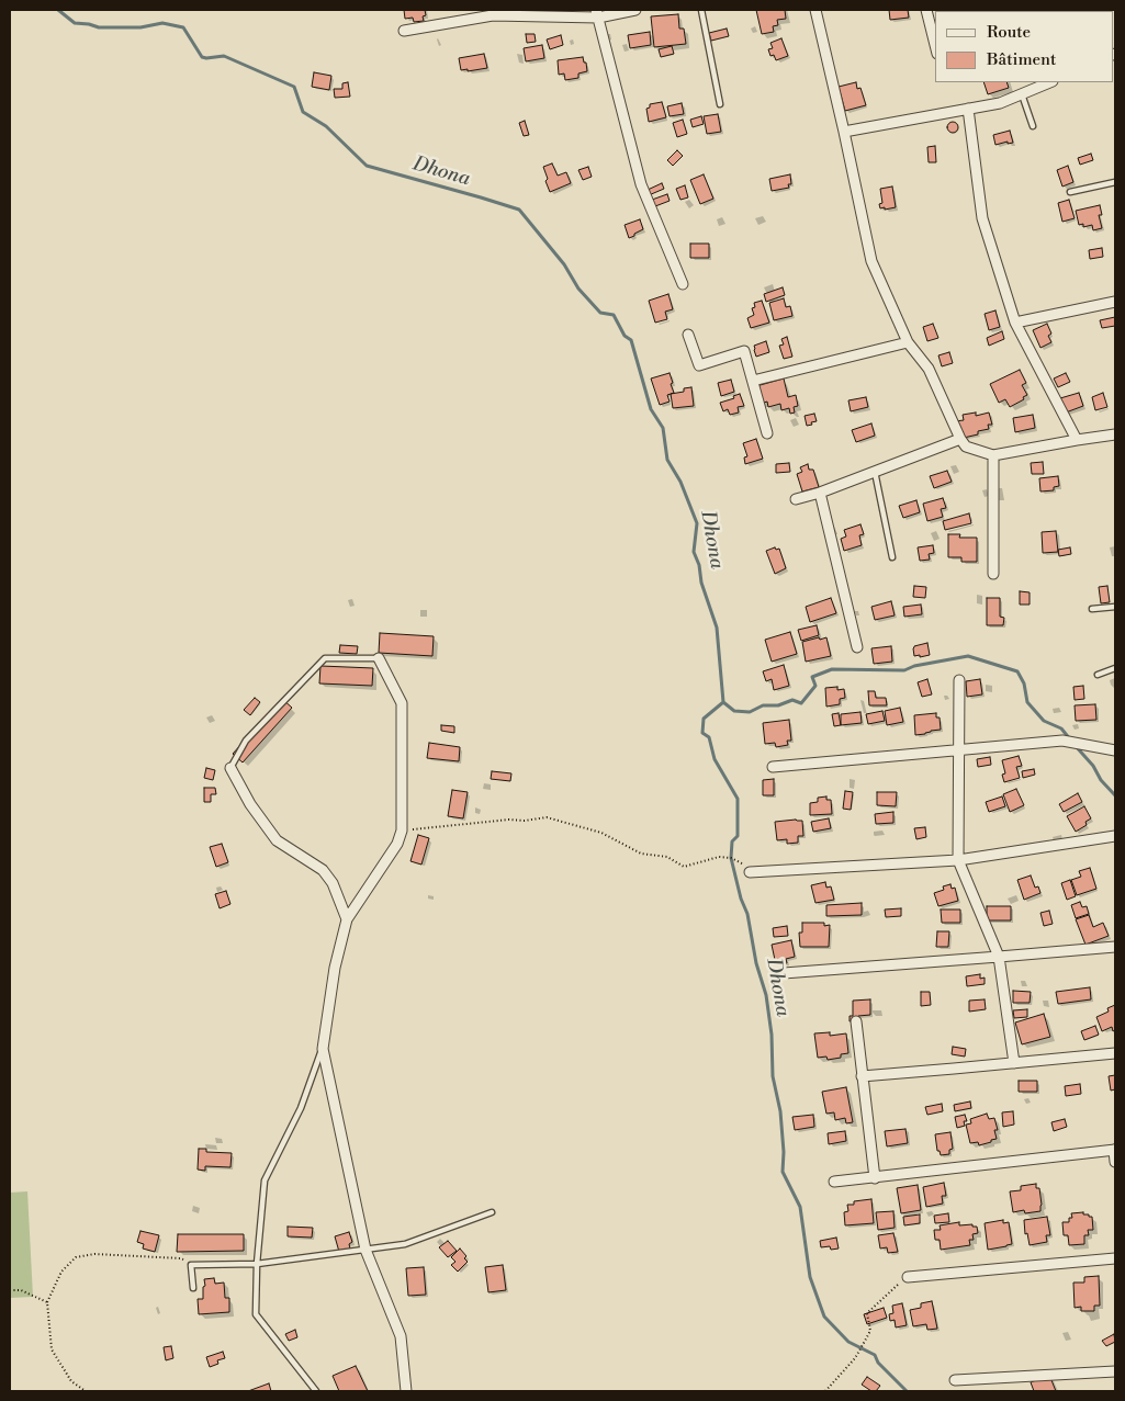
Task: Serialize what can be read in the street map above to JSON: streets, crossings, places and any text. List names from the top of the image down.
{
  "water": ["Dhona"],
  "legend": ["Route", "Bâtiment"]
}
